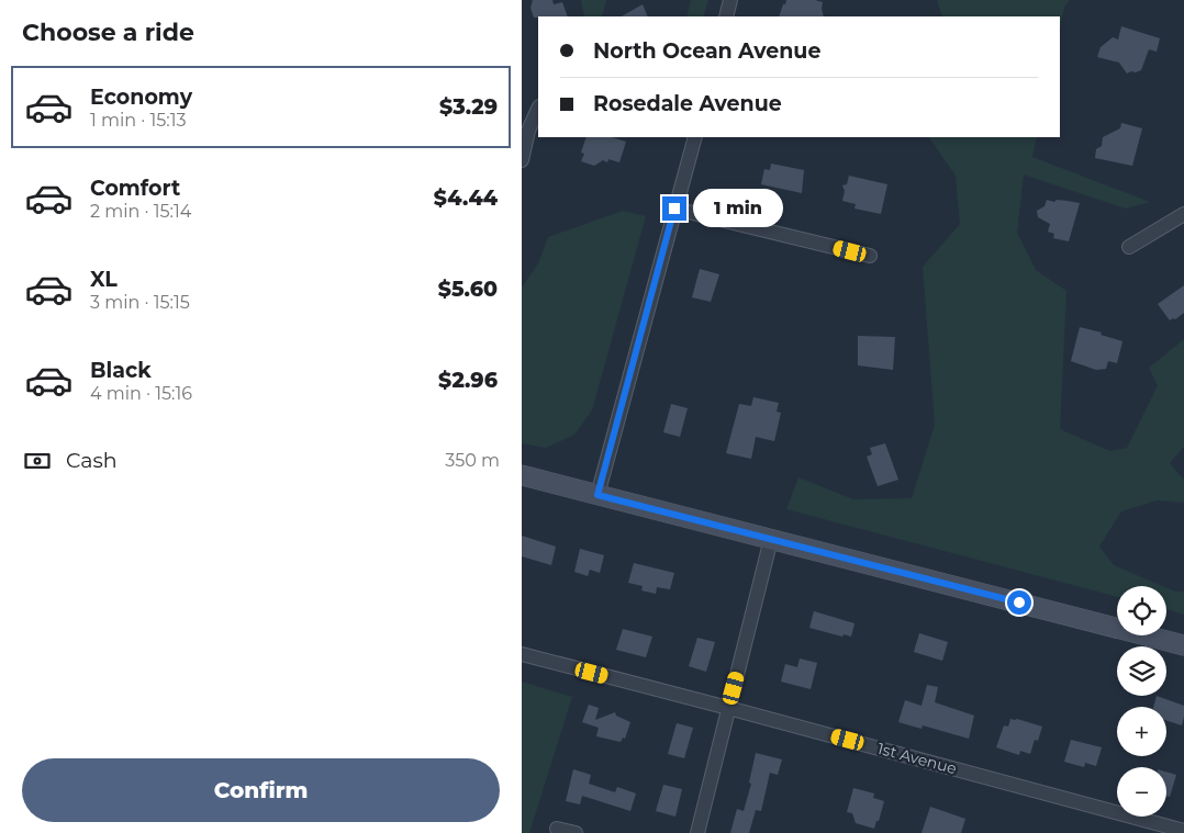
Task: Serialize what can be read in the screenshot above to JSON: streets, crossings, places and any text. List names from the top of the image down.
{
  "streets": {
    "street": ["1st Avenue"]
  },
  "page": {
    "heading": "Choose a ride",
    "banner": ["North Ocean Avenue", "Rosedale Avenue"],
    "list": [
      {
        "name": "Economy",
        "note": "1 min · 15:13",
        "value": "$3.29"
      },
      {
        "name": "Comfort",
        "note": "2 min · 15:14",
        "value": "$4.44"
      },
      {
        "name": "XL",
        "note": "3 min · 15:15",
        "value": "$5.60"
      },
      {
        "name": "Black",
        "note": "4 min · 15:16",
        "value": "$2.96"
      }
    ],
    "bubble": "1 min",
    "pay": ["Cash", "350 m"],
    "map_buttons": ["+", "−"],
    "buttons": "Confirm"
  }
}
